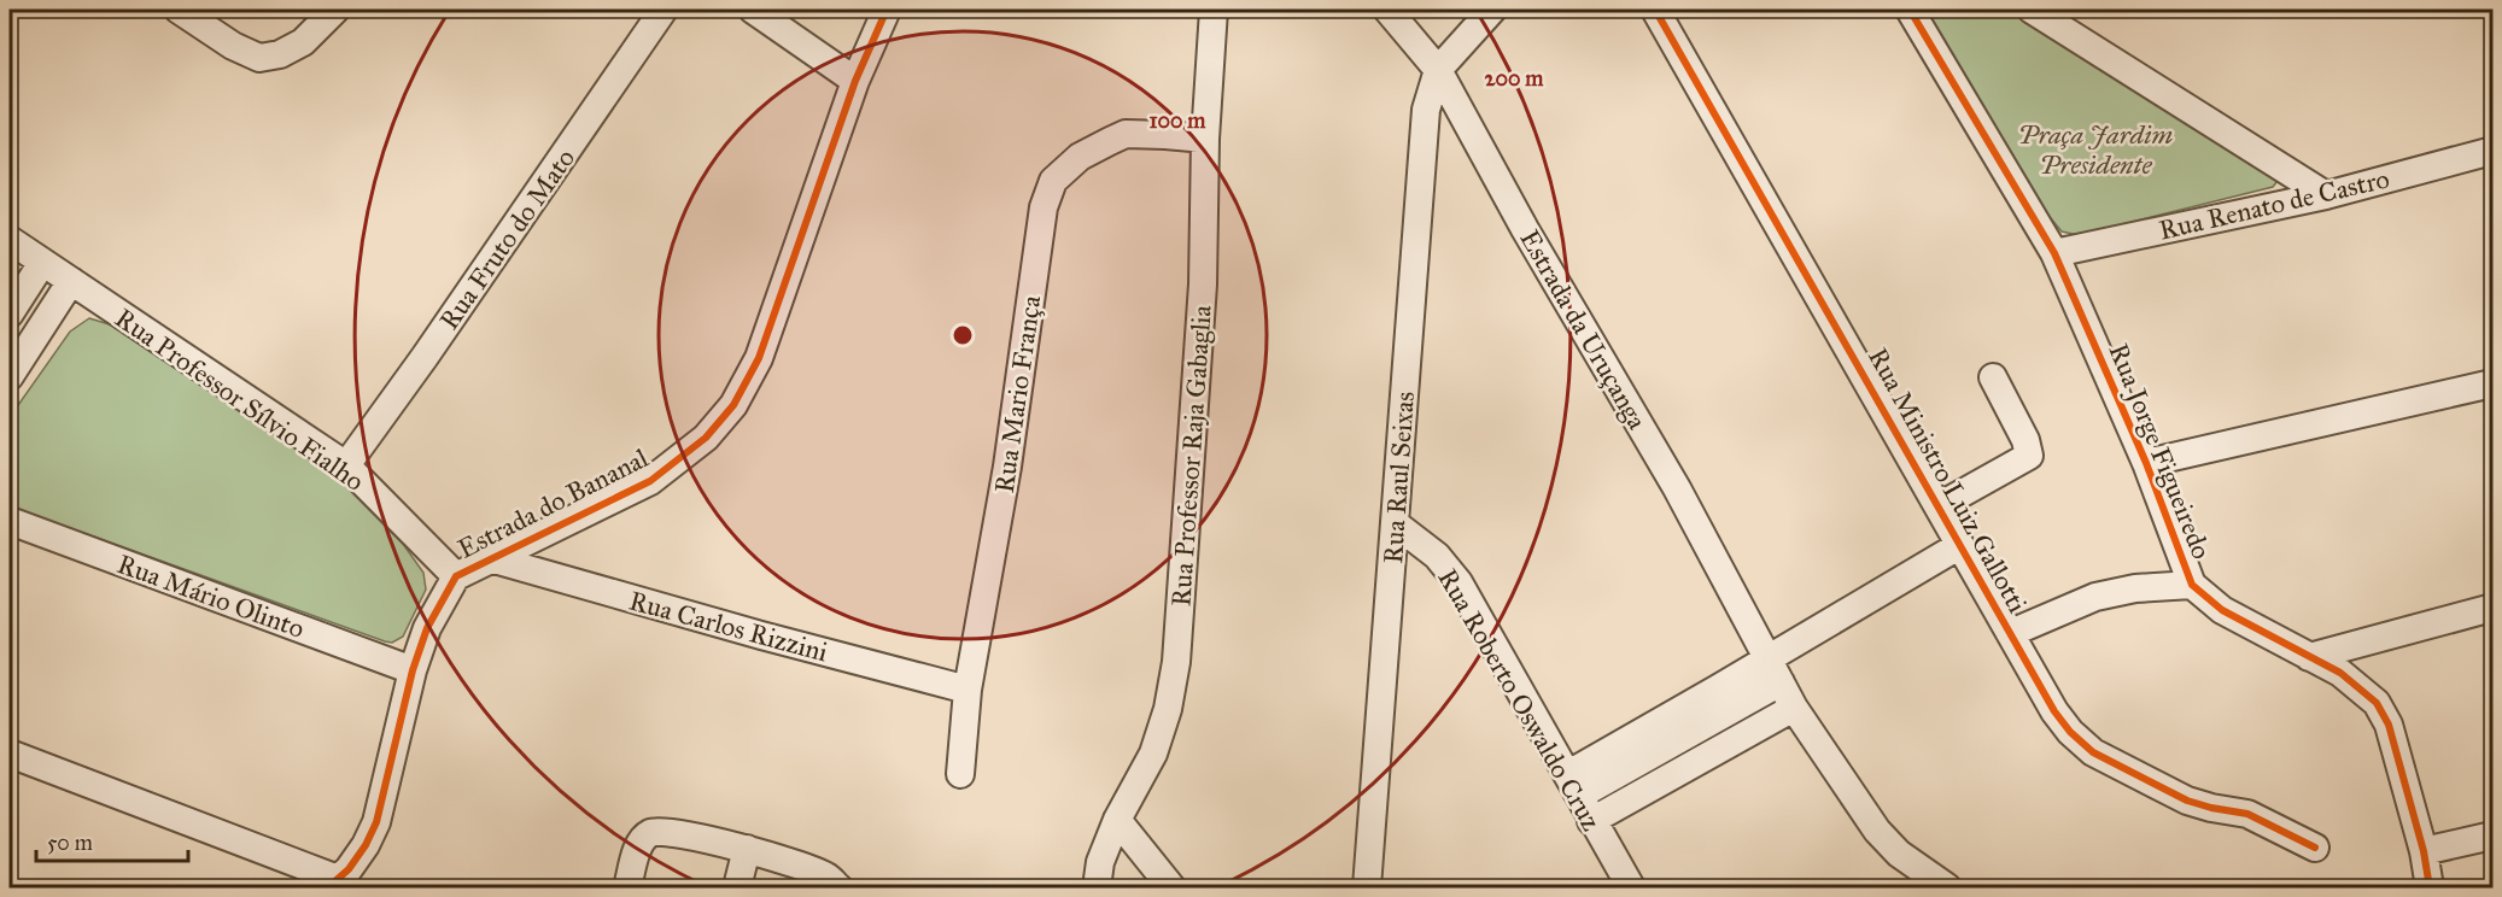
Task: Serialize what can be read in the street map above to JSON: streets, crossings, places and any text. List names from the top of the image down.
{
  "streets": {
    "street": [
      "Rua Renato de Castro",
      "Rua Fruto do Mato",
      "Estrada da Uruçanga",
      "Rua Mario França",
      "Rua Professor Sílvio Fialho",
      "Rua Jorge Figueiredo",
      "Rua Professor Raja Gabaglia",
      "Rua Raul Seixas",
      "Rua Ministro Luiz Gallotti",
      "Estrada do Bananal",
      "Rua Mário Olinto",
      "Rua Carlos Rizzini",
      "Rua Roberto Oswaldo Cruz"
    ]
  },
  "crossings": [
    ["Rua Renato de Castro", "Rua Jorge Figueiredo"],
    ["Rua Fruto do Mato", "Rua Professor Sílvio Fialho"],
    ["Estrada da Uruçanga", "Rua Raul Seixas"],
    ["Rua Mario França", "Rua Professor Raja Gabaglia"],
    ["Rua Mario França", "Rua Carlos Rizzini"],
    ["Rua Professor Sílvio Fialho", "Estrada do Bananal"],
    ["Rua Raul Seixas", "Rua Roberto Oswaldo Cruz"],
    ["Estrada do Bananal", "Rua Mário Olinto"],
    ["Estrada do Bananal", "Rua Carlos Rizzini"]
  ],
  "parks": ["Praça Jardim Presidente"],
  "scale_bar": "50 m",
  "rings": ["200 m", "100 m"]
}
